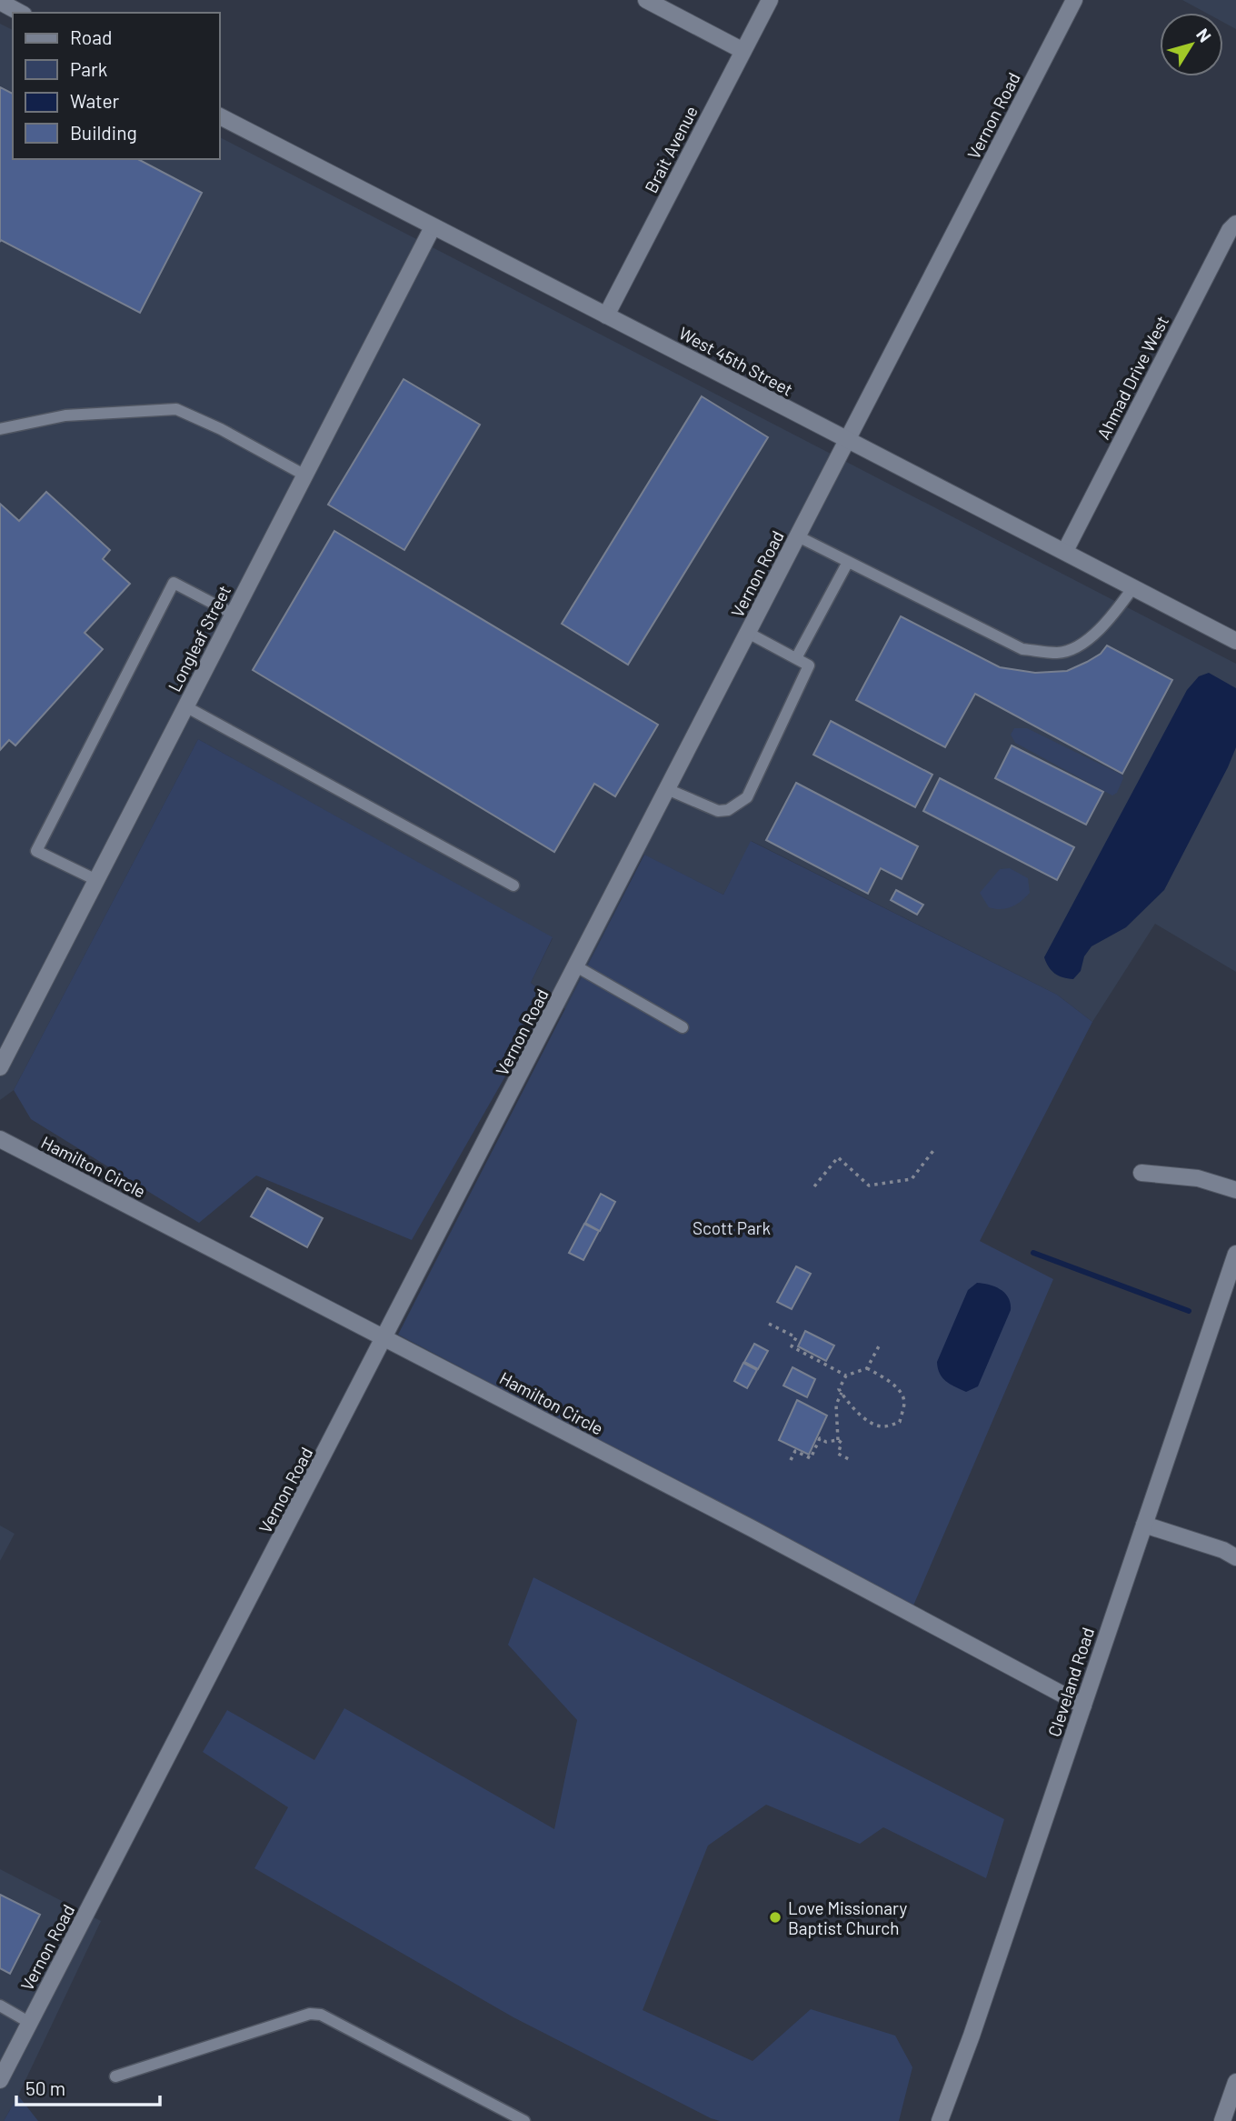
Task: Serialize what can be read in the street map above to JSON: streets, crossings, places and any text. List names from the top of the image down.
{
  "streets": {
    "street": [
      "Vernon Road",
      "Brait Avenue",
      "West 45th Street",
      "Ahmad Drive West",
      "Longleaf Street",
      "Hamilton Circle",
      "Cleveland Road"
    ]
  },
  "crossings": [
    ["Vernon Road", "West 45th Street"],
    ["Vernon Road", "Hamilton Circle"],
    ["Brait Avenue", "West 45th Street"],
    ["West 45th Street", "Ahmad Drive West"],
    ["West 45th Street", "Longleaf Street"],
    ["Hamilton Circle", "Cleveland Road"]
  ],
  "parks": ["Scott Park"],
  "places": ["Love Missionary Baptist Church"],
  "legend": [
    "Road",
    "Park",
    "Water",
    "Building"
  ],
  "scale_bar": "50 m",
  "north": "top right"
}
